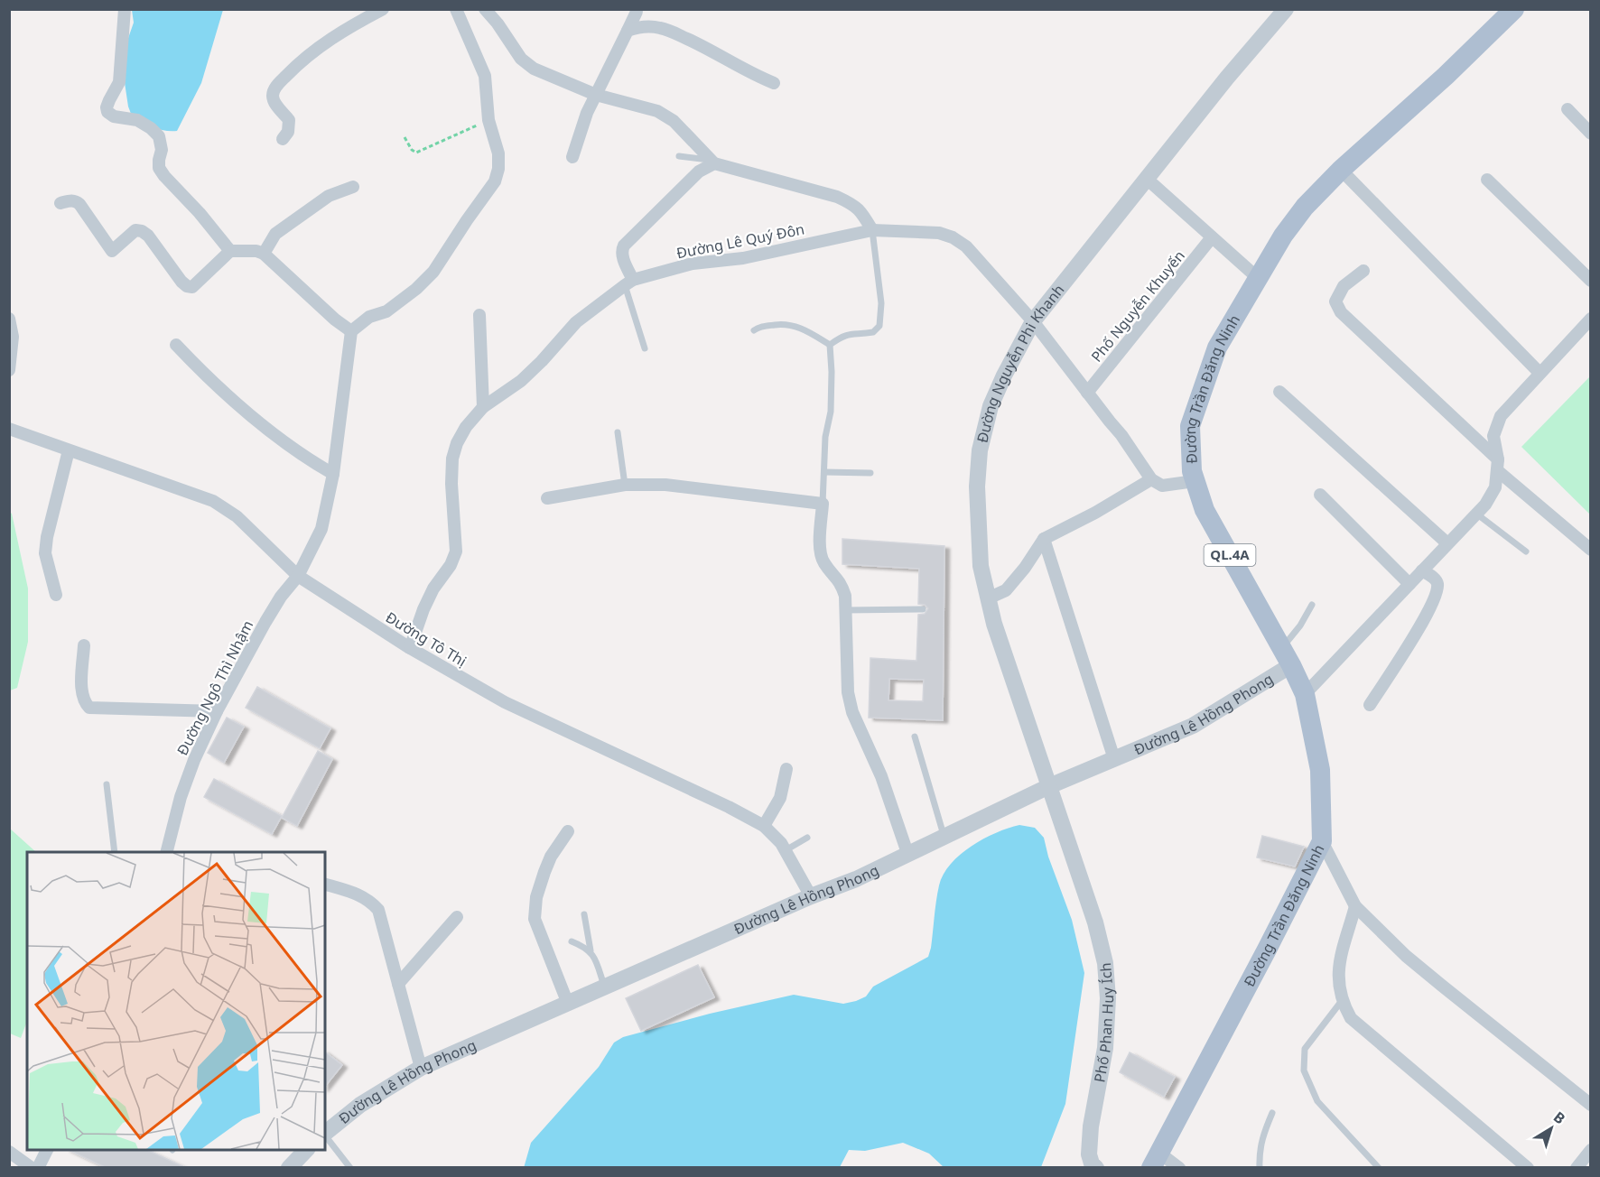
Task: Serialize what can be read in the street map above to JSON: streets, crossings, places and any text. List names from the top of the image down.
{
  "streets": {
    "main road": ["Đường Trần Đăng Ninh", "QL.4A"],
    "street": [
      "Đường Lê Quý Đôn",
      "Phố Nguyễn Khuyến",
      "Đường Nguyễn Phi Khanh",
      "Đường Tô Thị",
      "Đường Ngô Thì Nhậm",
      "Đường Lê Hồng Phong",
      "Phố Phan Huy Ích"
    ]
  },
  "crossings": [
    ["Đường Lê Quý Đôn", "Phố Nguyễn Khuyến"],
    ["Đường Lê Quý Đôn", "Đường Nguyễn Phi Khanh"],
    ["Đường Lê Quý Đôn", "Đường Tô Thị"],
    ["Đường Nguyễn Phi Khanh", "Đường Lê Hồng Phong"],
    ["Đường Nguyễn Phi Khanh", "Phố Phan Huy Ích"],
    ["Đường Trần Đăng Ninh", "Đường Lê Hồng Phong"],
    ["Đường Tô Thị", "Đường Ngô Thì Nhậm"],
    ["Đường Tô Thị", "Đường Lê Hồng Phong"],
    ["Đường Lê Hồng Phong", "Phố Phan Huy Ích"]
  ],
  "north": "top right"
}
